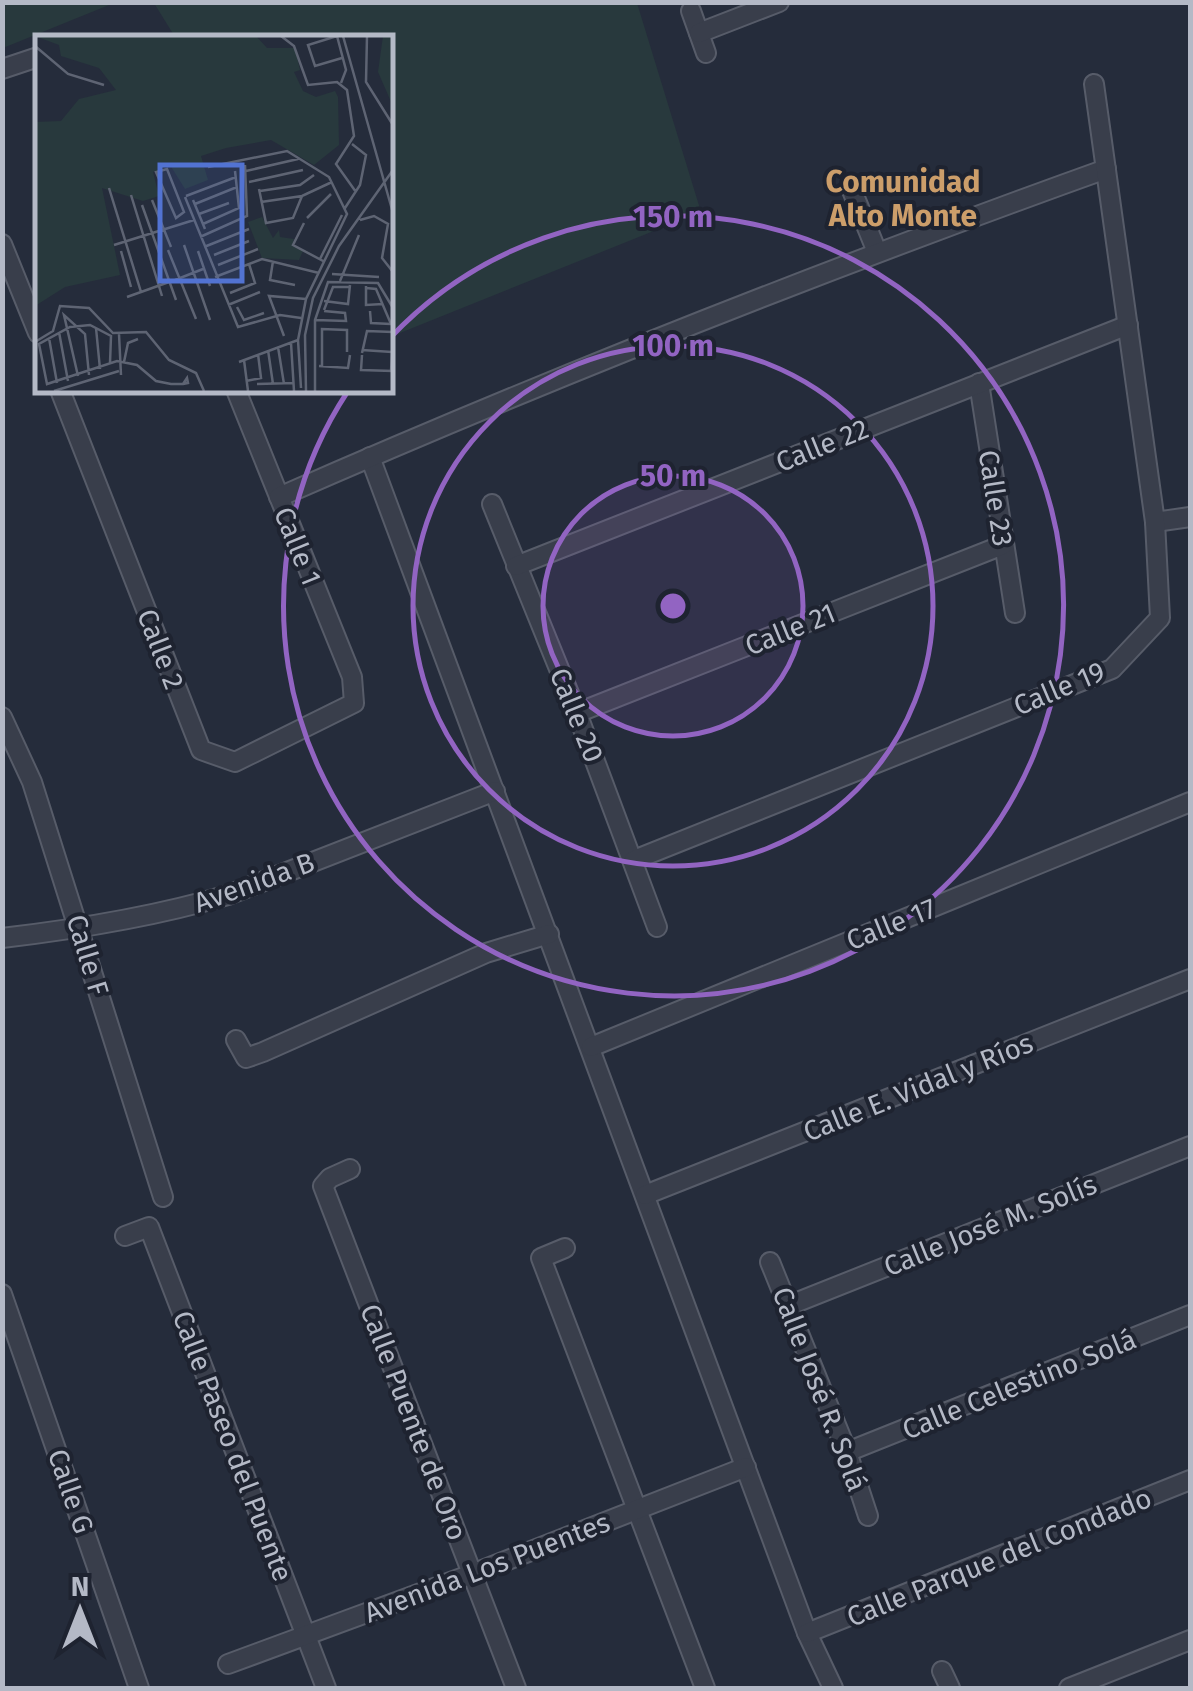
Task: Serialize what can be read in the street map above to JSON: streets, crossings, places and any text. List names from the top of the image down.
{
  "streets": {
    "street": [
      "Calle 22",
      "Calle 23",
      "Calle 1",
      "Calle 21",
      "Calle 2",
      "Calle 19",
      "Calle 20",
      "Avenida B",
      "Calle 17",
      "Calle F",
      "Calle E. Vidal y Ríos",
      "Calle José M. Solís",
      "Calle Celestino Solá",
      "Calle José R. Solá",
      "Calle Puente de Oro",
      "Calle Paseo del Puente",
      "Calle G",
      "Calle Parque del Condado",
      "Avenida Los Puentes"
    ]
  },
  "crossings": [
    ["Calle 22", "Calle 23"],
    ["Calle 22", "Calle 19"],
    ["Calle 22", "Calle 20"],
    ["Calle 23", "Calle 21"],
    ["Calle 1", "Calle 2"],
    ["Calle 21", "Calle 20"],
    ["Calle 19", "Calle 20"],
    ["Avenida B", "Calle F"],
    ["Calle José M. Solís", "Calle José R. Solá"],
    ["Calle Celestino Solá", "Calle José R. Solá"],
    ["Calle Puente de Oro", "Avenida Los Puentes"],
    ["Calle Paseo del Puente", "Avenida Los Puentes"]
  ],
  "districts": ["Comunidad Alto Monte"],
  "north": "top",
  "rings": ["150 m", "100 m", "50 m"]
}
